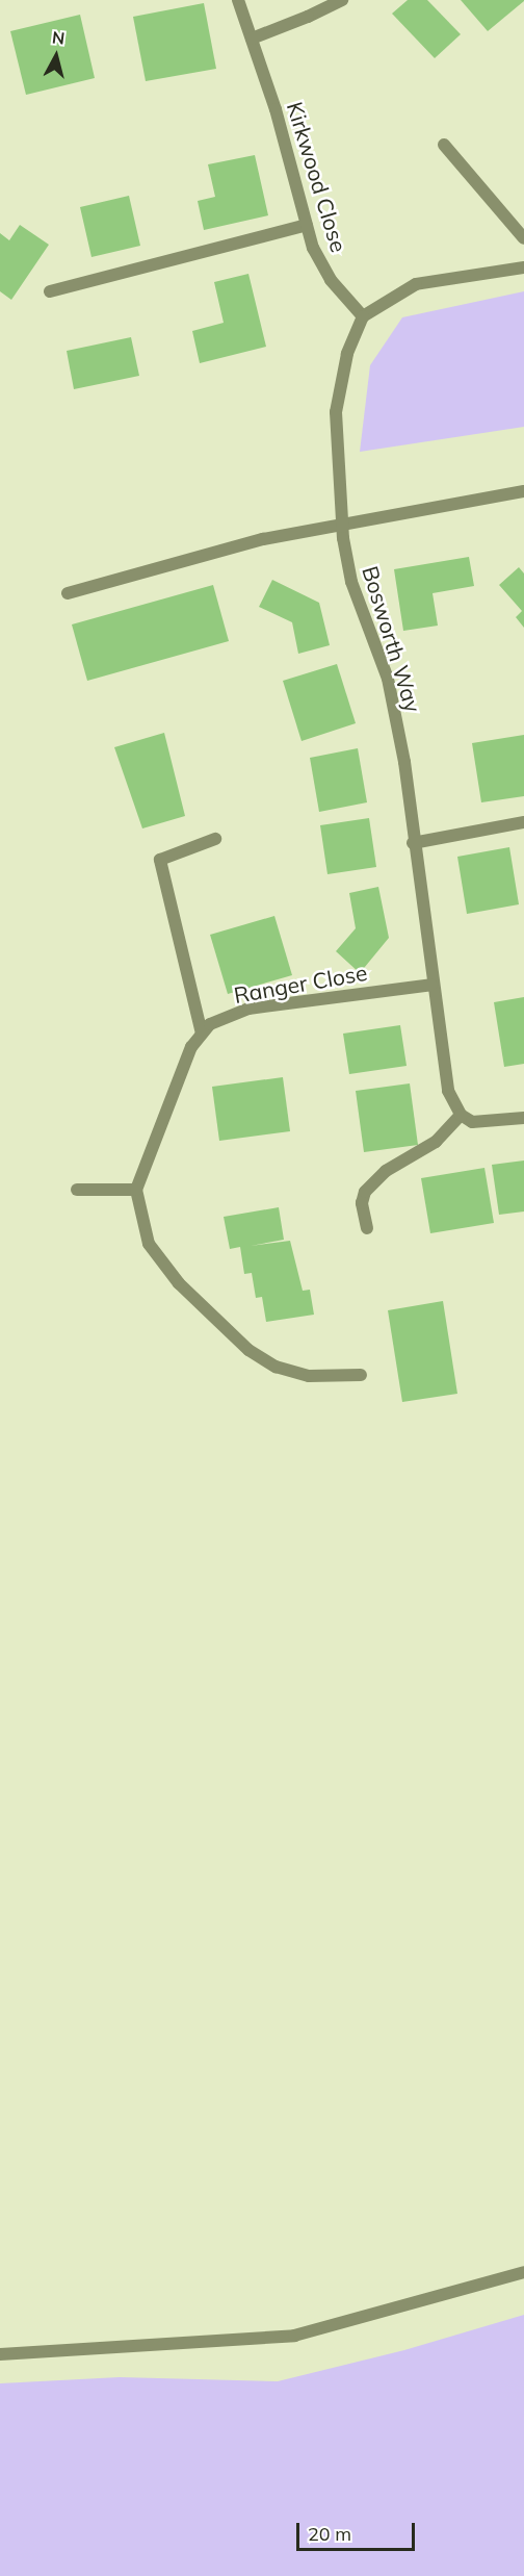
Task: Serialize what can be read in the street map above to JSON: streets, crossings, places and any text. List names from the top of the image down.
{
  "streets": {
    "street": ["Kirkwood Close", "Bosworth Way", "Ranger Close"]
  },
  "crossings": [
    ["Kirkwood Close", "Bosworth Way"],
    ["Bosworth Way", "Ranger Close"]
  ],
  "scale_bar": "20 m",
  "north": "top"
}
